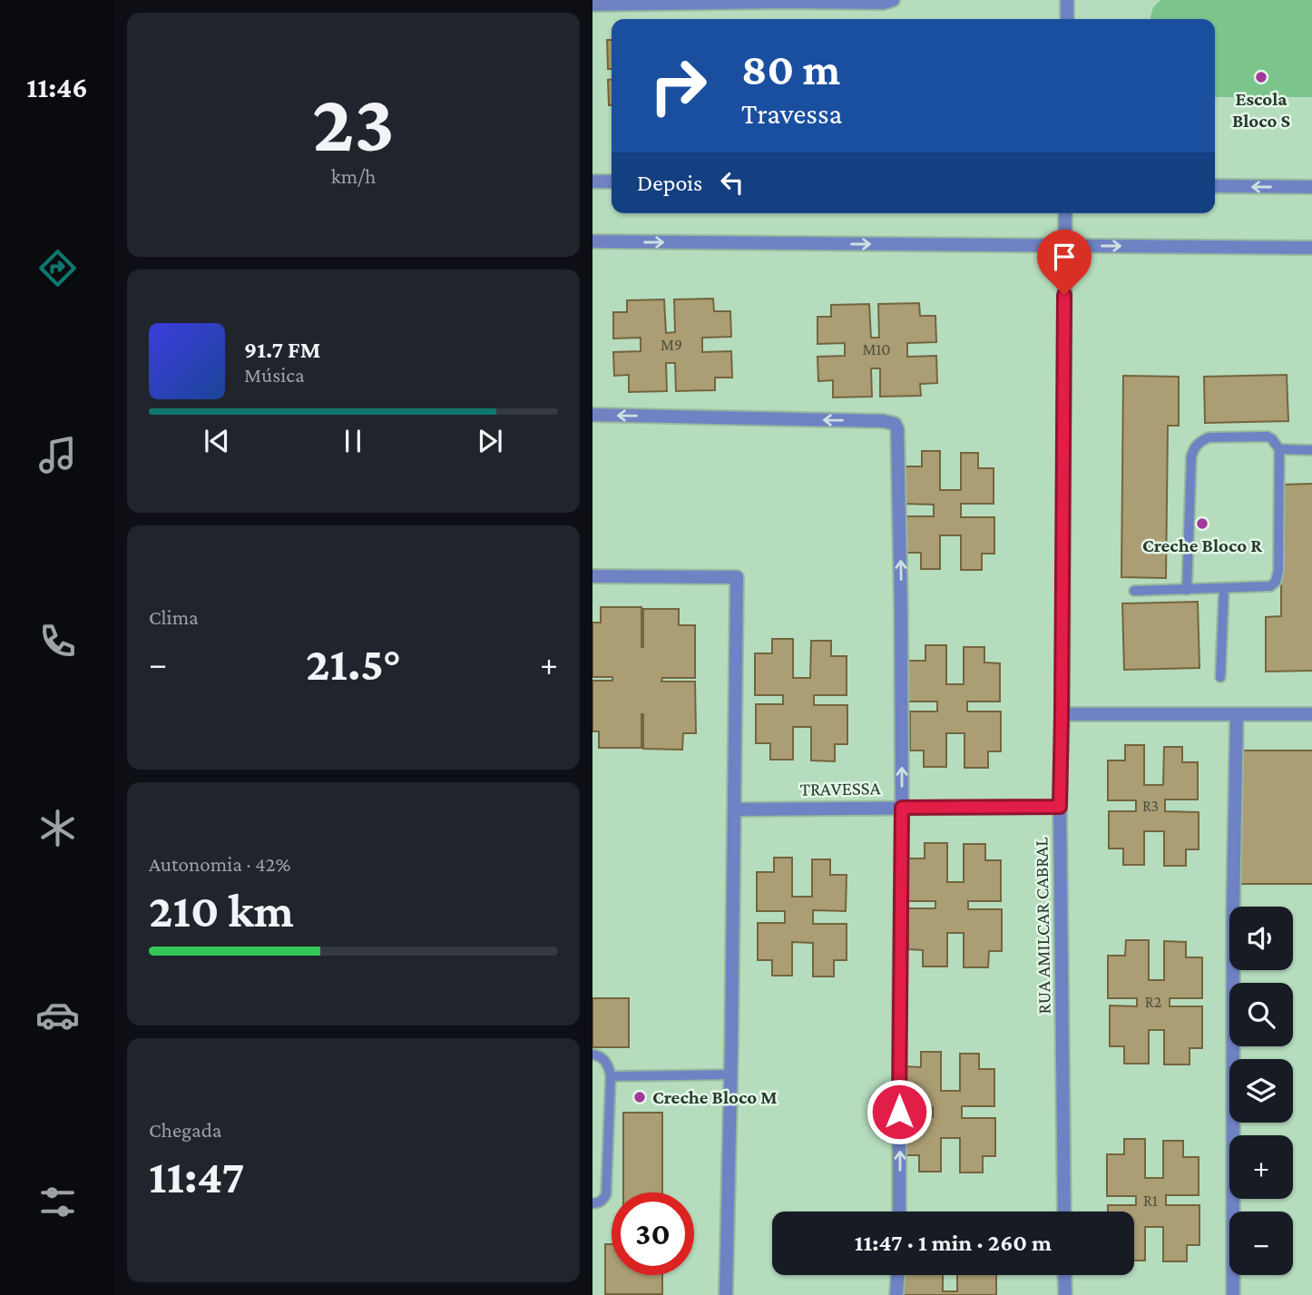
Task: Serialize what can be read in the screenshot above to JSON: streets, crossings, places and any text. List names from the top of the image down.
{
  "streets": {
    "street": ["TRAVESSA", "RUA AMILCAR CABRAL"]
  },
  "crossings": [
    ["TRAVESSA", "RUA AMILCAR CABRAL"]
  ],
  "places": ["Escola Bloco S", "Creche Bloco R", "Creche Bloco M"],
  "house_numbers": [
    "M9",
    "M10",
    "R3",
    "R2",
    "R1"
  ],
  "page": {
    "tabs": "11:46",
    "tile": [
      ["23", "km/h"],
      "Clima",
      ["Autonomia · 42%", "210 km"],
      ["Chegada", "11:47"]
    ],
    "turn": ["80 m", "Travessa"],
    "then": "Depois",
    "song": ["91.7 FM", "Música"],
    "heat": ["−", "21.5°", "+"],
    "map_buttons": ["+", "−"],
    "limit": "30",
    "trip": "11:47 · 1 min · 260 m"
  }
}
